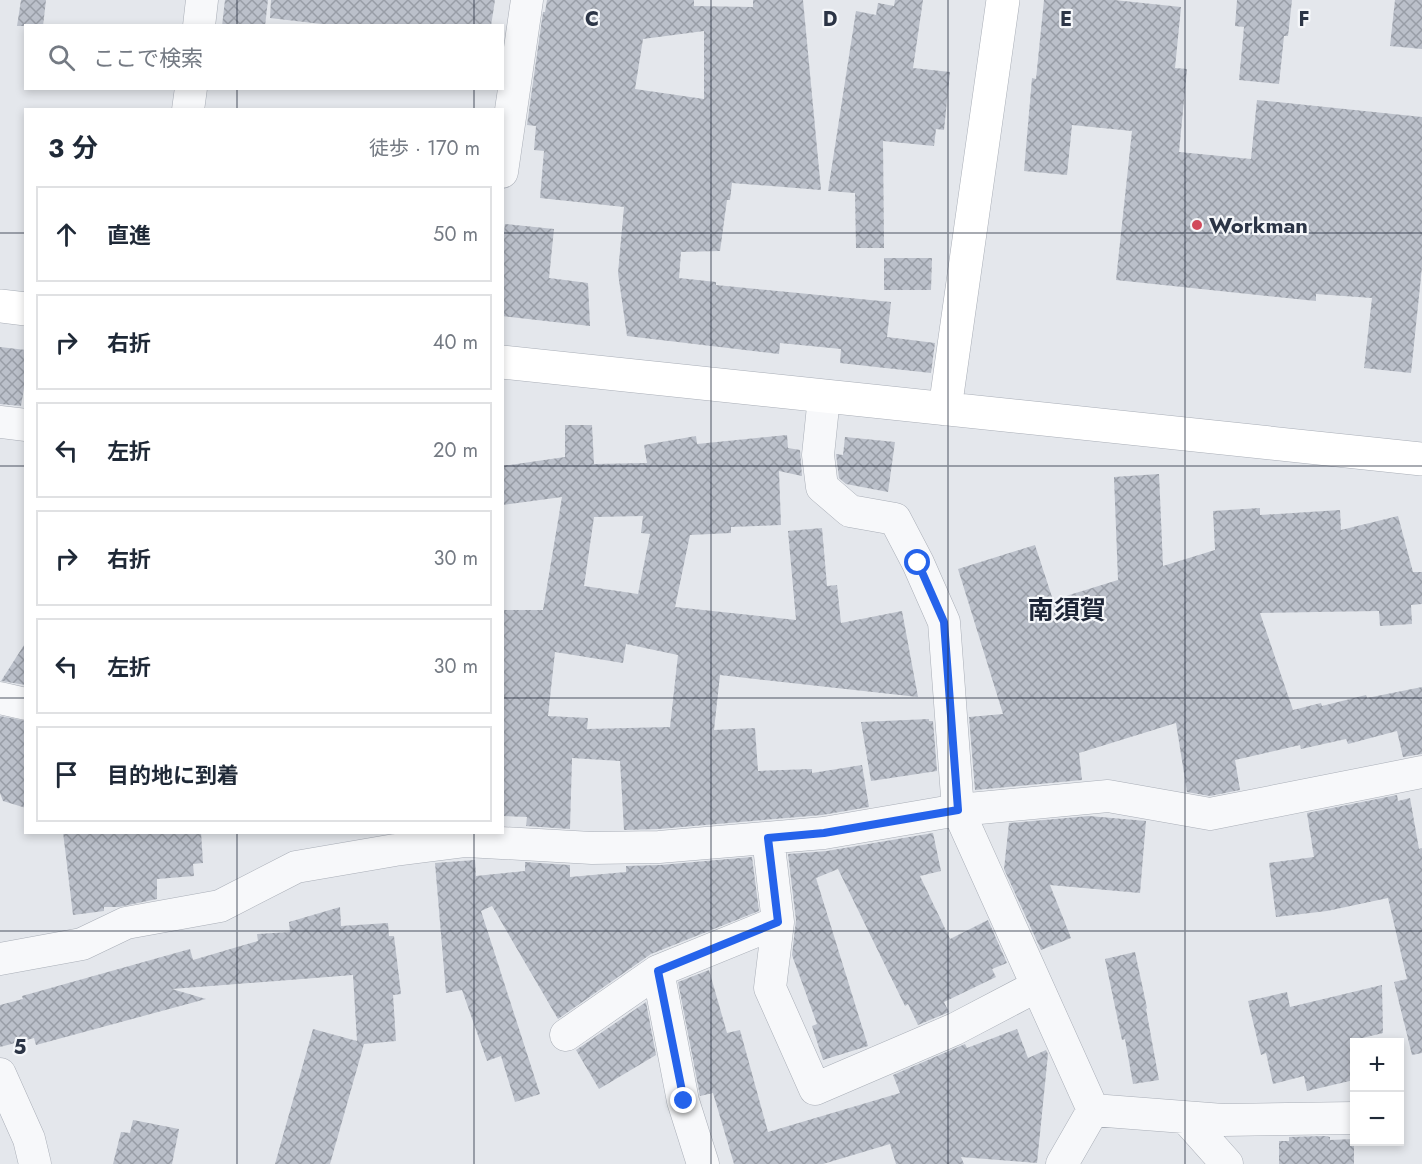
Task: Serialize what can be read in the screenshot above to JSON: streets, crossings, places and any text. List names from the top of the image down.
{
  "districts": ["南須賀"],
  "places": ["Workman"],
  "page": {
    "search": "ここで検索",
    "heading": ["3 分", "徒歩 · 170 m"],
    "list": [
      ["直進", "50 m"],
      ["右折", "40 m"],
      ["左折", "20 m"],
      ["右折", "30 m"],
      ["左折", "30 m"],
      "目的地に到着"
    ],
    "map_buttons": ["+", "−"]
  },
  "grid": {
    "columns": [
      "C",
      "D",
      "E",
      "F"
    ],
    "rows": ["5"]
  }
}
